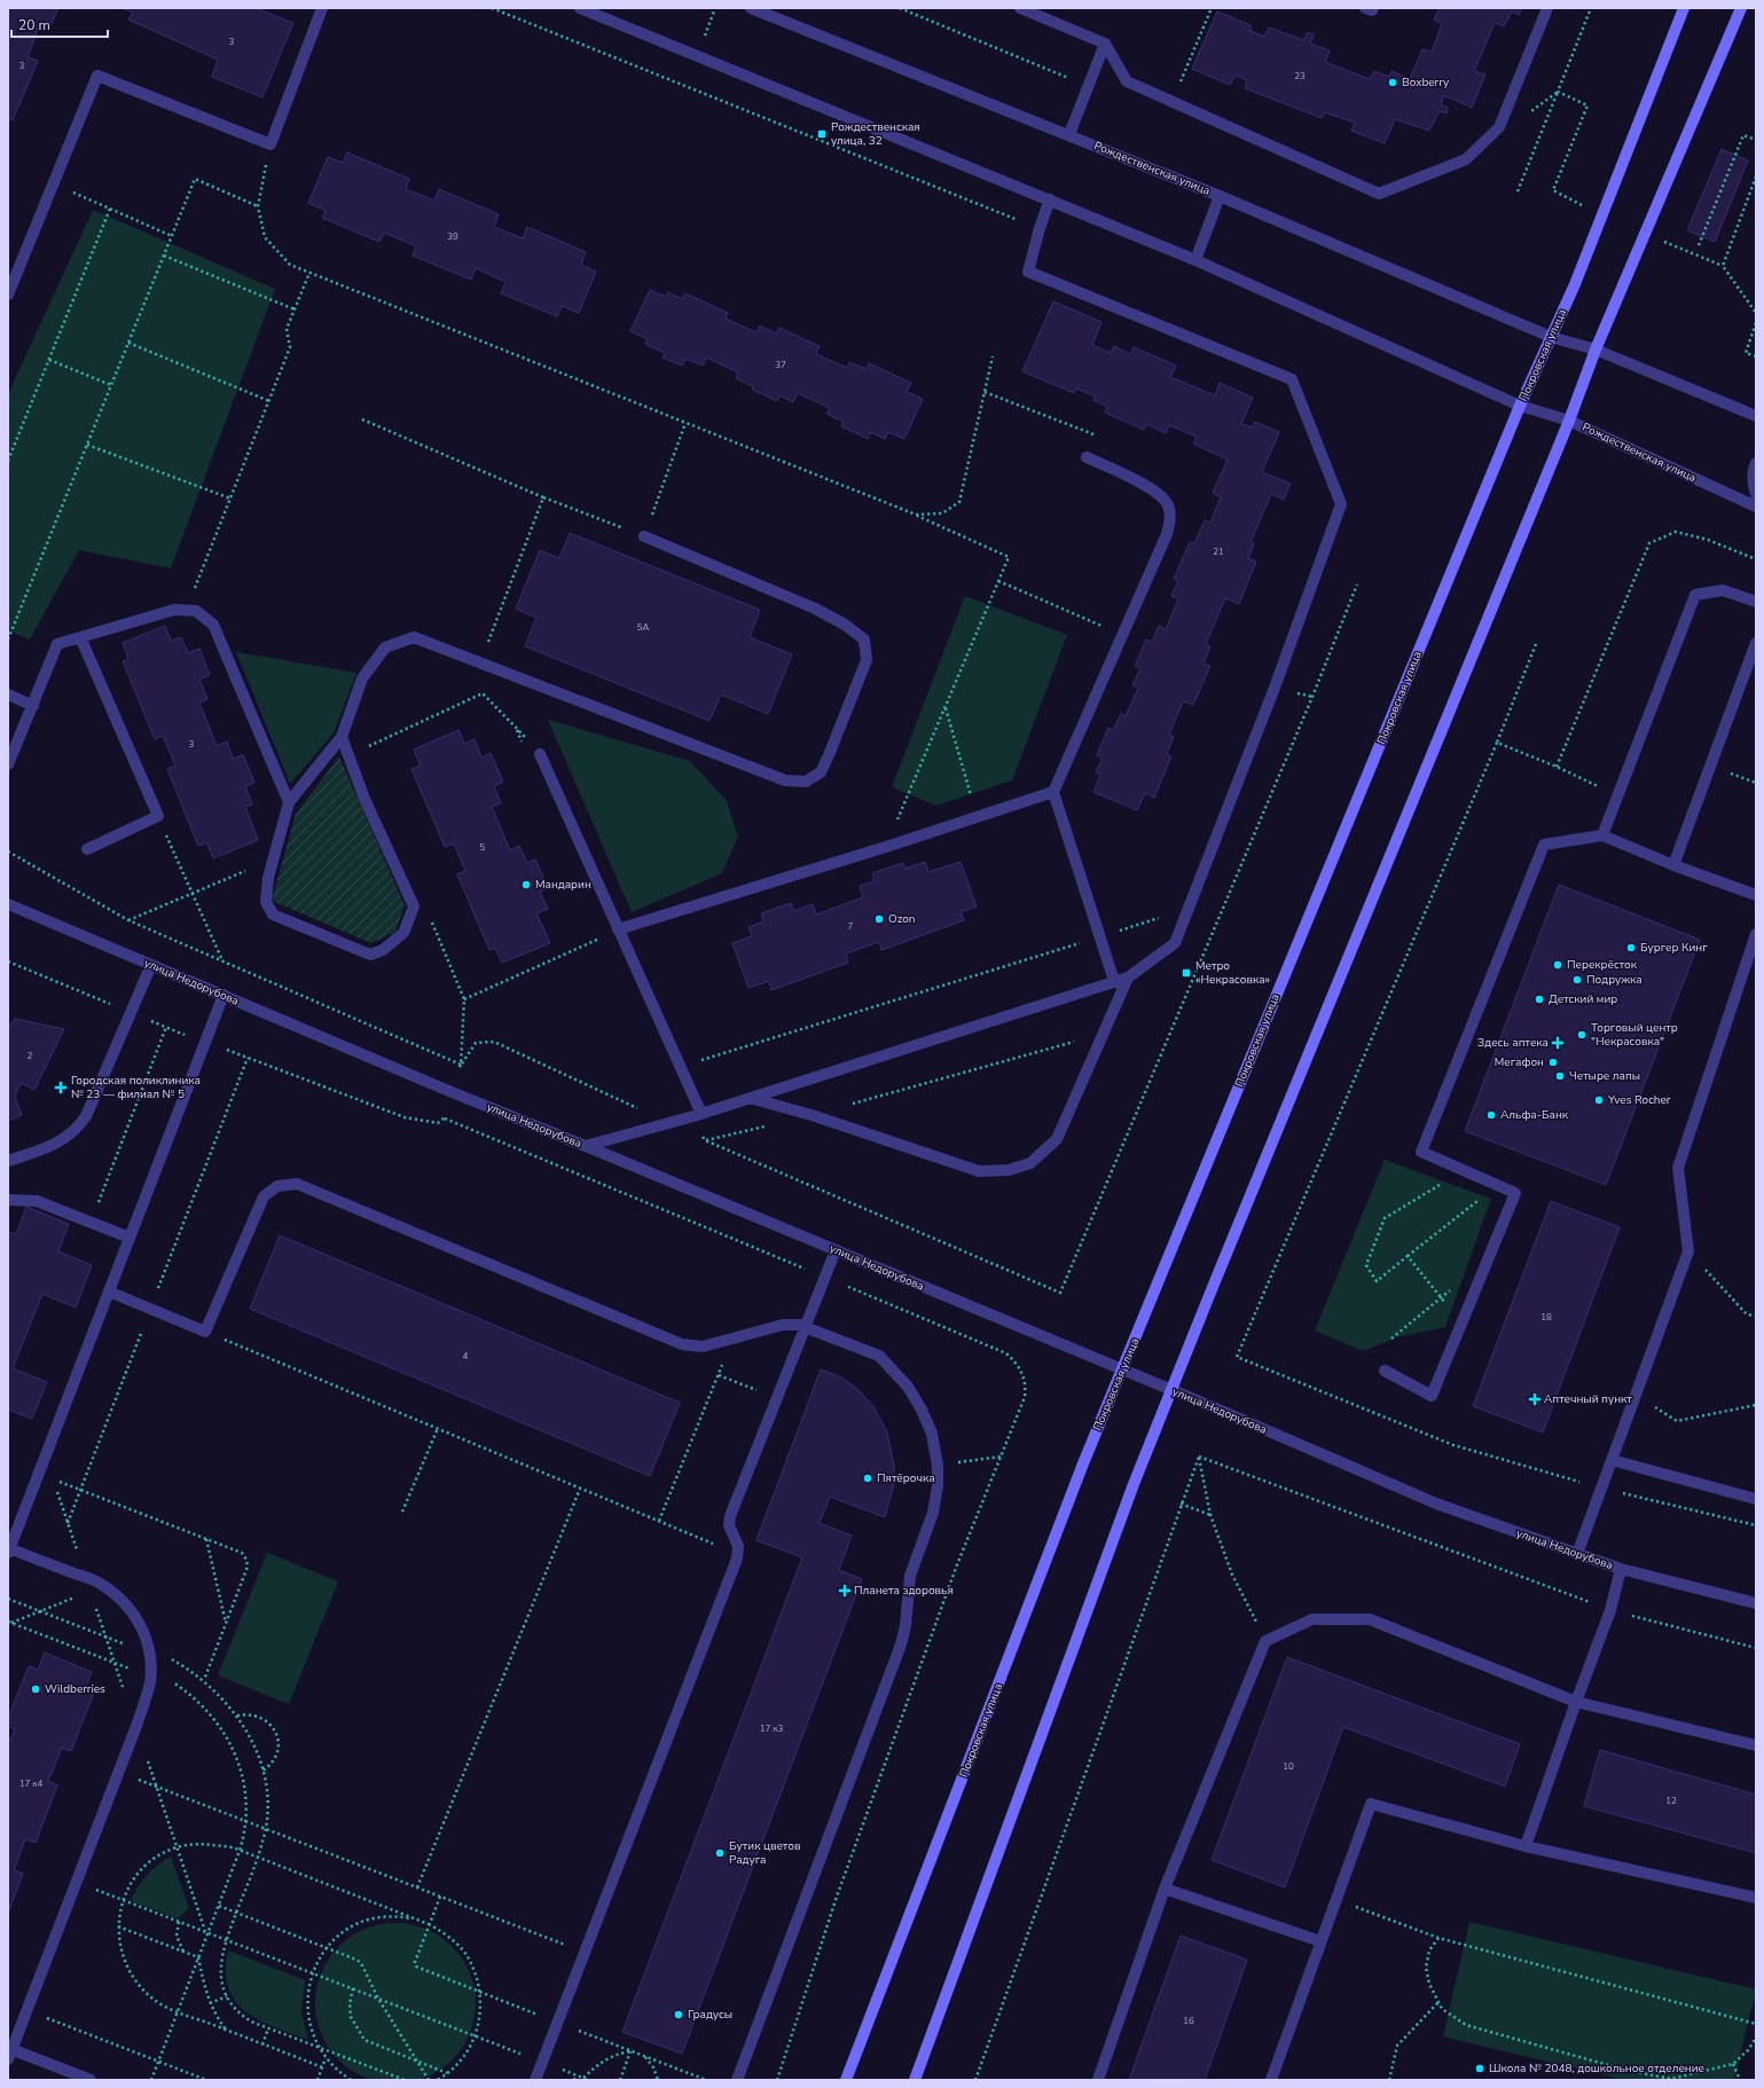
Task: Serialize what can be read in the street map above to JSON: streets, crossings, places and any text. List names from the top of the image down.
{
  "streets": {
    "main road": ["Покровская улица"],
    "street": ["Рождественская улица", "улица Недорубова"]
  },
  "crossings": [
    ["Рождественская улица", "Покровская улица"],
    ["Покровская улица", "улица Недорубова"]
  ],
  "places": {
    "other": [
      "Boxberry",
      "Мандарин",
      "Ozon",
      "Бургер Кинг",
      "Перекрёсток",
      "Подружка",
      "Детский мир",
      "Торговый центр \"Некрасовка\"",
      "Мегафон",
      "Четыре лапы",
      "Yves Rocher",
      "Альфа-Банк",
      "Пятёрочка",
      "Wildberries",
      "Бутик цветов Радуга",
      "Градусы",
      "Школа № 2048, дошкольное отделение"
    ],
    "transit": ["Рождественская улица, 32", "Метро «Некрасовка»"],
    "health": [
      "Здесь аптека",
      "Городская поликлиника № 23 — филиал № 5",
      "Аптечный пункт",
      "Планета здоровья"
    ]
  },
  "house_numbers": [
    "3",
    "3",
    "23",
    "39",
    "37",
    "21",
    "5А",
    "3",
    "5",
    "7",
    "2",
    "18",
    "4",
    "17 к3",
    "10",
    "17 к4",
    "12",
    "16"
  ],
  "scale_bar": "20 m"
}
